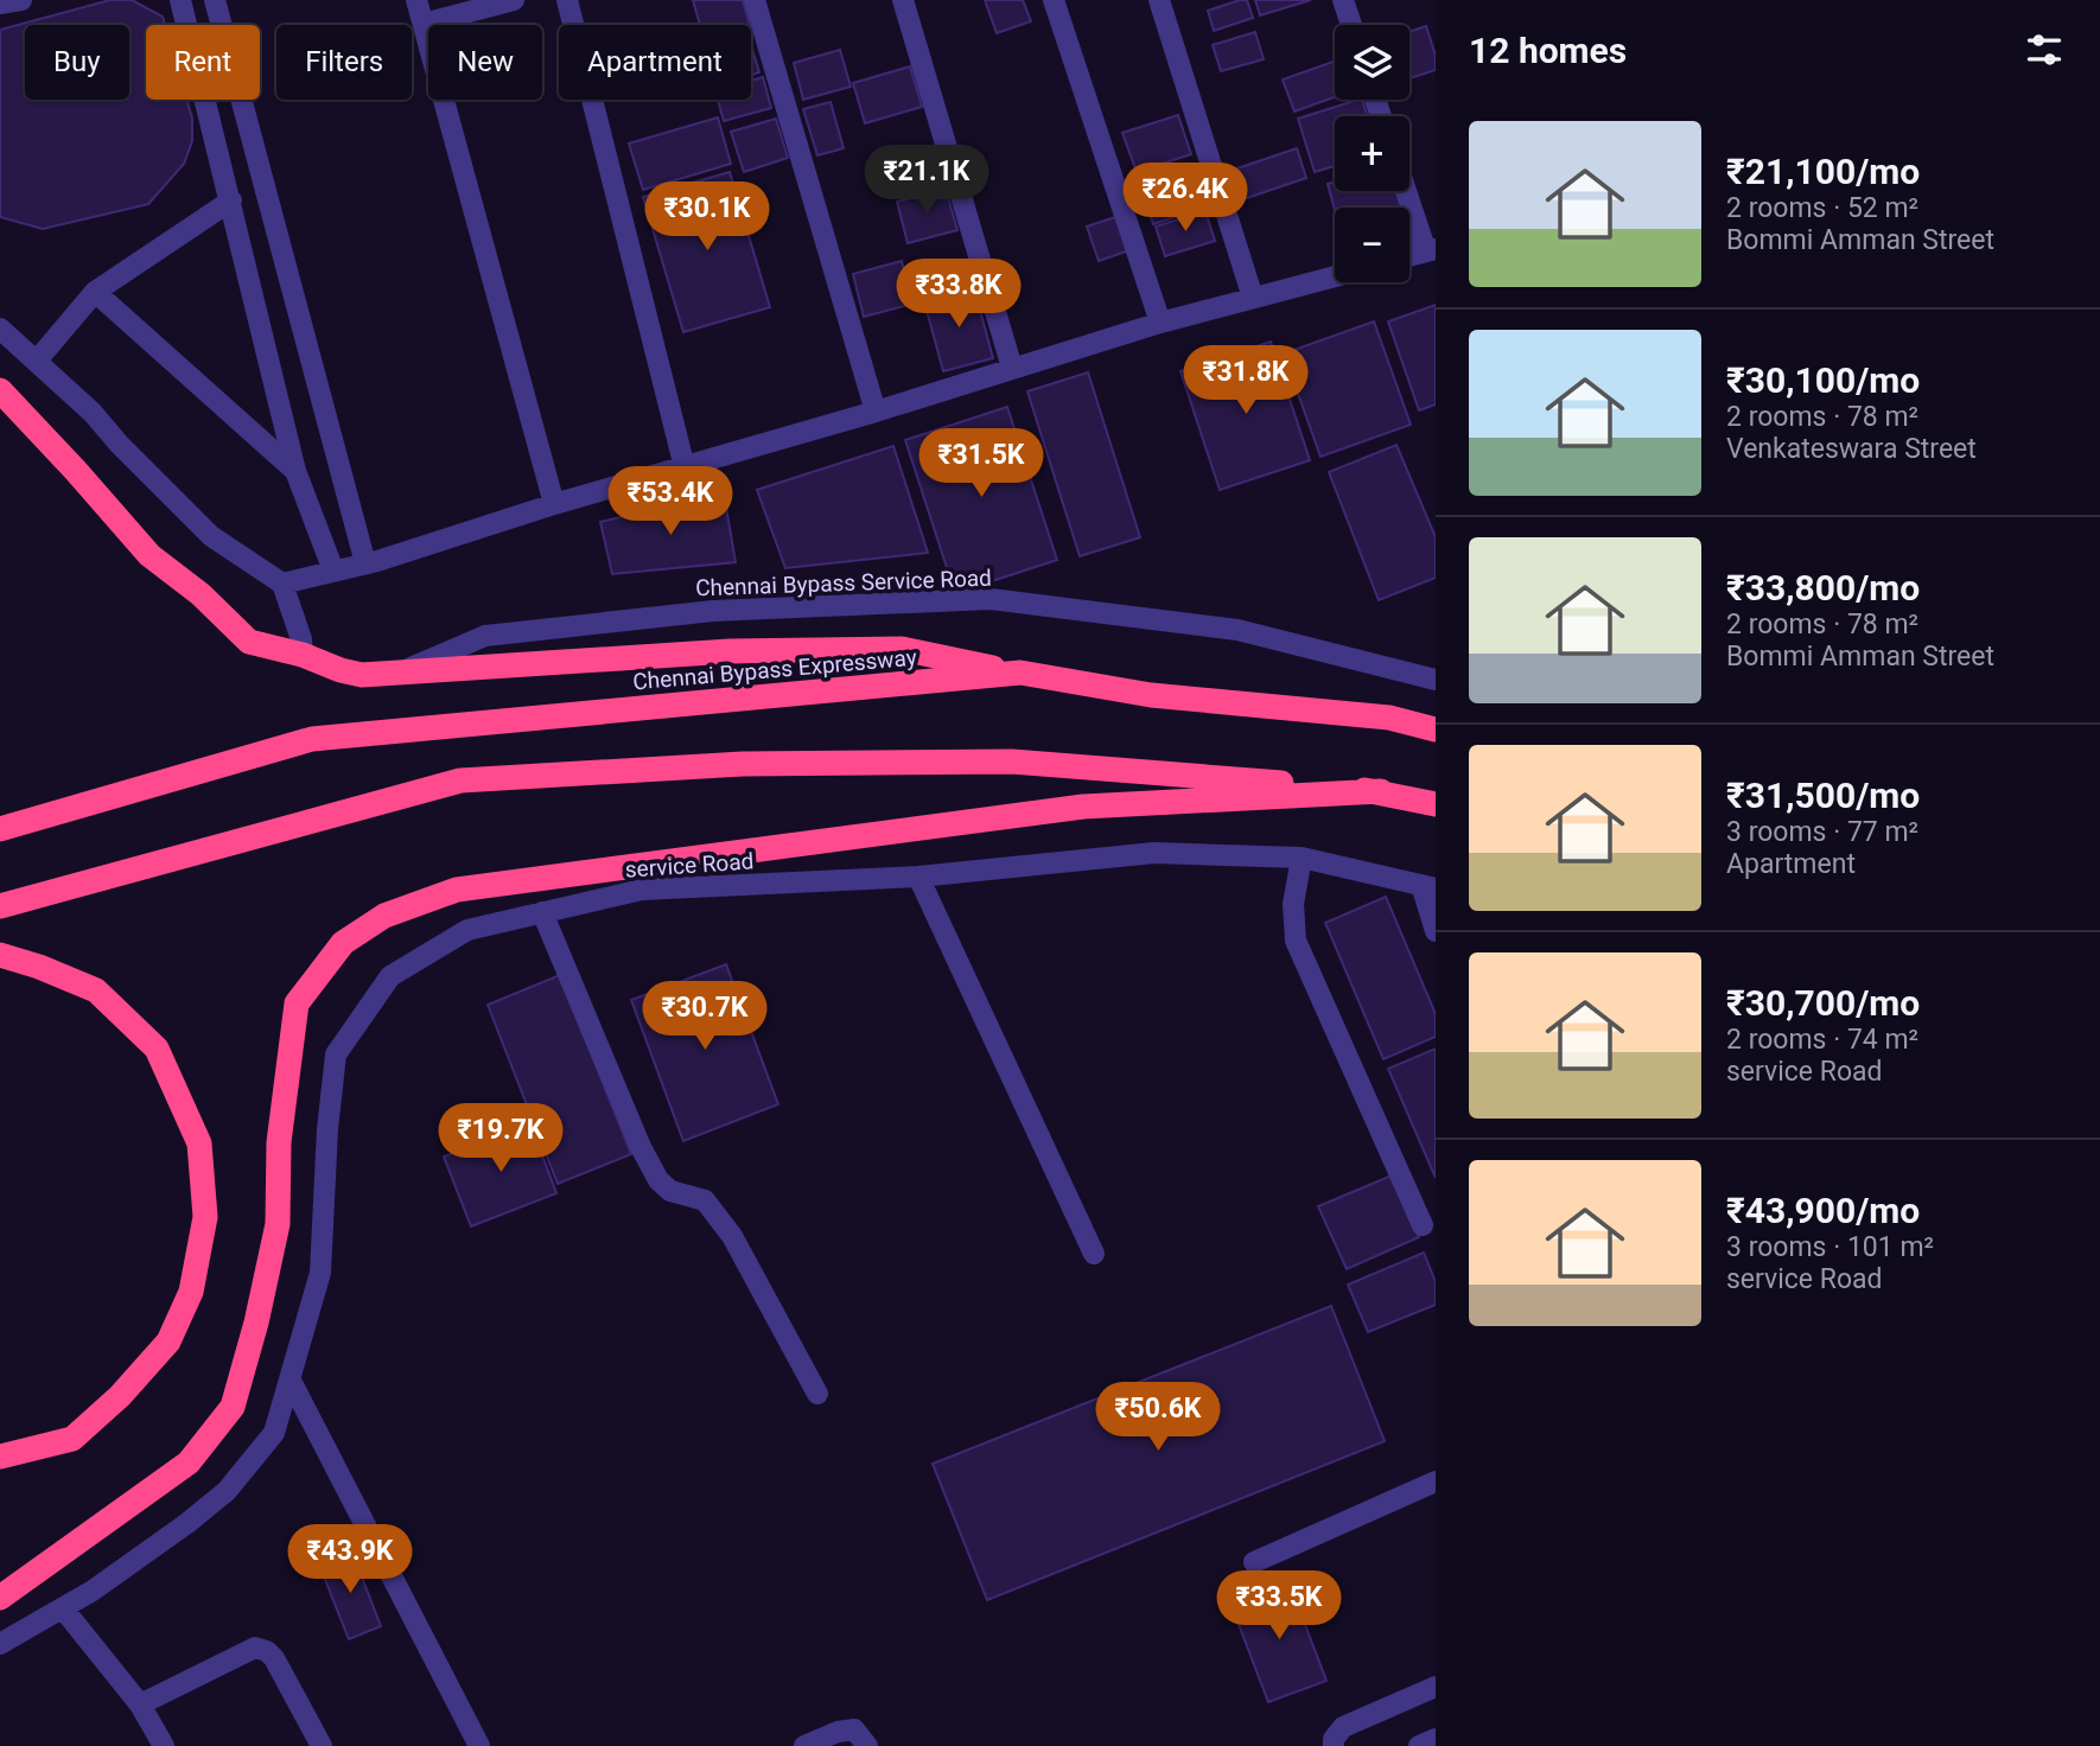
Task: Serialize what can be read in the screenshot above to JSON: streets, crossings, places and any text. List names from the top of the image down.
{
  "streets": {
    "highway": ["Chennai Bypass Expressway"],
    "street": ["Chennai Bypass Service Road", "service Road"]
  },
  "page": {
    "heading": "12 homes",
    "map_buttons": ["+", "−"],
    "chip": [
      "Buy",
      "Rent",
      "Filters",
      "New",
      "Apartment"
    ],
    "list": [
      {
        "name": "₹21,100/mo",
        "note": "2 rooms · 52 m² · Bommi Amman Street"
      },
      {
        "name": "₹30,100/mo",
        "note": "2 rooms · 78 m² · Venkateswara Street"
      },
      {
        "name": "₹33,800/mo",
        "note": "2 rooms · 78 m² · Bommi Amman Street"
      },
      {
        "name": "₹31,500/mo",
        "note": "3 rooms · 77 m² · Apartment"
      },
      {
        "name": "₹30,700/mo",
        "note": "2 rooms · 74 m² · service Road"
      },
      {
        "name": "₹43,900/mo",
        "note": "3 rooms · 101 m² · service Road"
      }
    ],
    "price": [
      "₹21.1K",
      "₹26.4K",
      "₹30.1K",
      "₹33.8K",
      "₹31.8K",
      "₹31.5K",
      "₹53.4K",
      "₹30.7K",
      "₹19.7K",
      "₹50.6K",
      "₹43.9K",
      "₹33.5K"
    ]
  }
}
